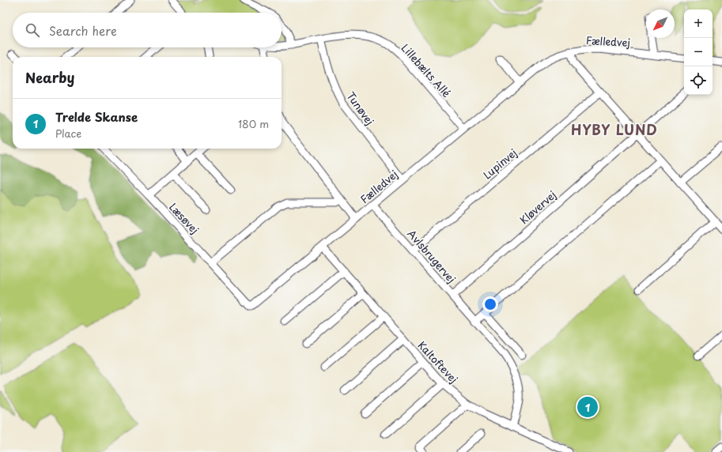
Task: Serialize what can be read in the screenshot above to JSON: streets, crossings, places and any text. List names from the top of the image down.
{
  "streets": {
    "street": [
      "Fælledvej",
      "Lillebælts Allé",
      "Tunøvej",
      "Lupinvej",
      "Kløvervej",
      "Læsøvej",
      "Avlsbrugervej",
      "Kaltoftevej"
    ]
  },
  "crossings": [
    ["Fælledvej", "Lillebælts Allé"],
    ["Fælledvej", "Tunøvej"],
    ["Fælledvej", "Læsøvej"],
    ["Fælledvej", "Avlsbrugervej"],
    ["Fælledvej", "Kaltoftevej"],
    ["Lillebælts Allé", "Tunøvej"],
    ["Lupinvej", "Avlsbrugervej"],
    ["Kløvervej", "Avlsbrugervej"],
    ["Avlsbrugervej", "Kaltoftevej"]
  ],
  "districts": ["HYBY LUND"],
  "north": "bottom left",
  "page": {
    "map_buttons": ["+", "−"],
    "search": "Search here",
    "heading": "Nearby",
    "list": [
      {
        "mark": "1",
        "name": "Trelde Skanse",
        "note": "Place",
        "value": "180 m"
      }
    ],
    "pins": "1"
  }
}
